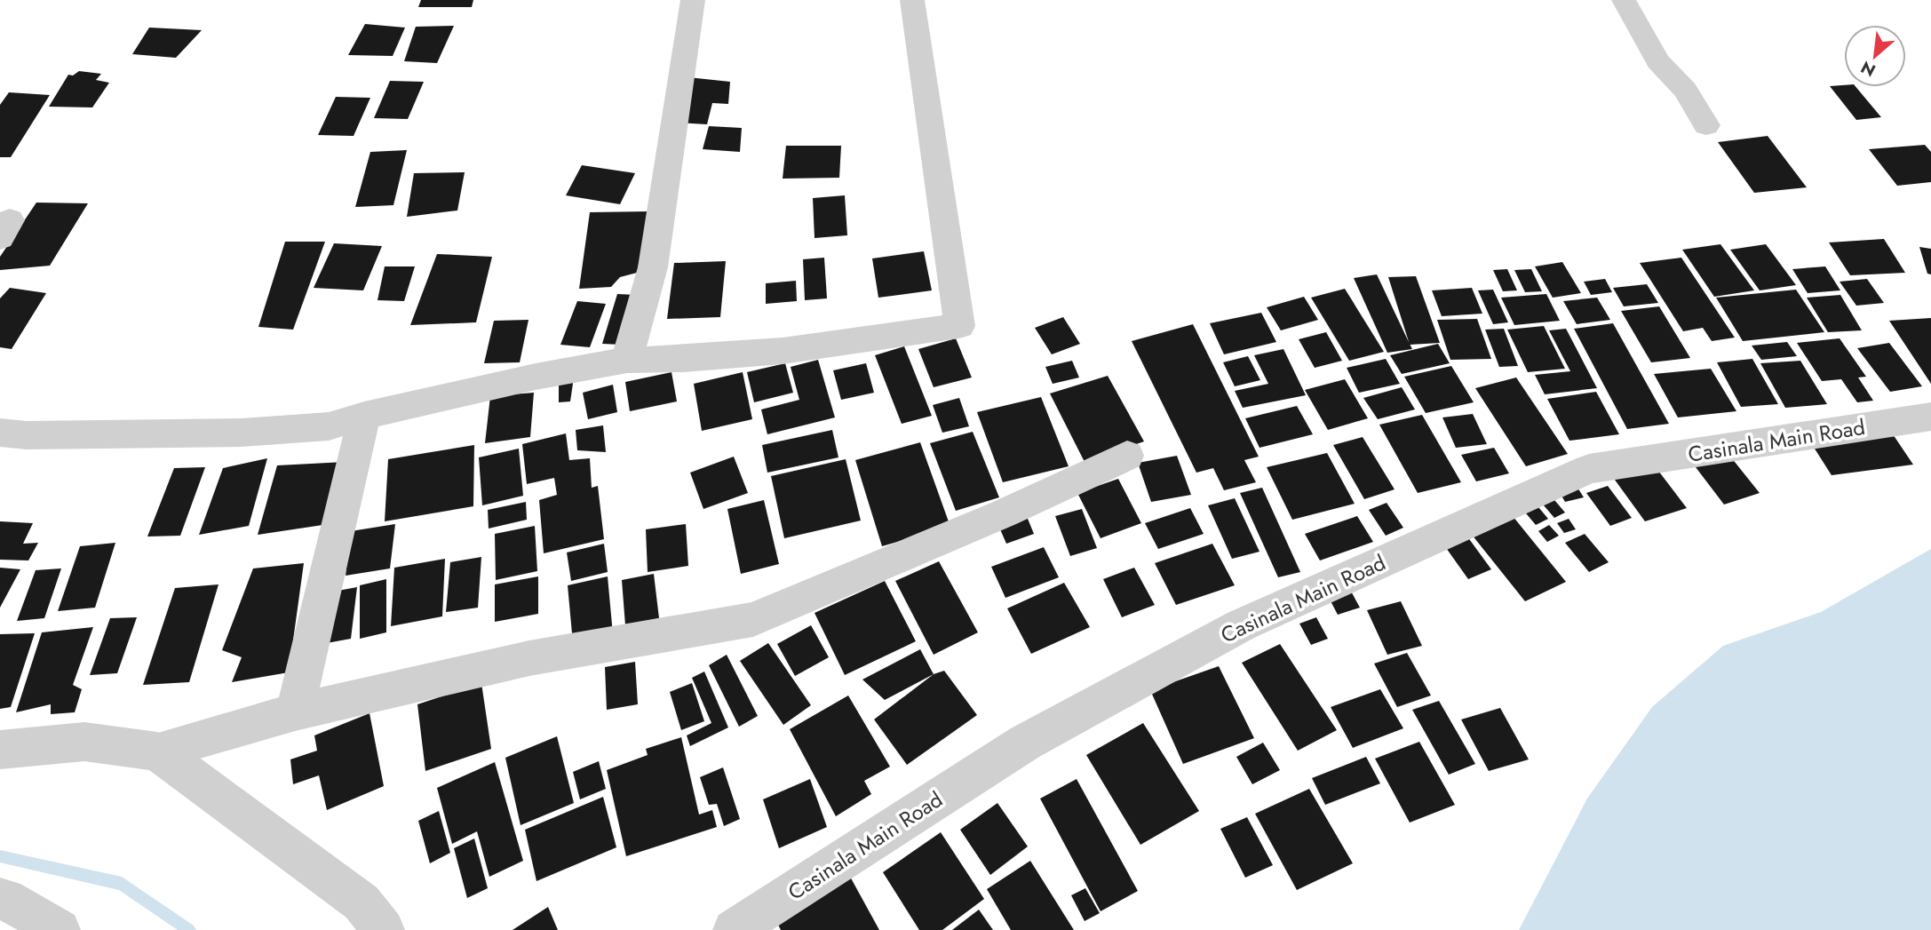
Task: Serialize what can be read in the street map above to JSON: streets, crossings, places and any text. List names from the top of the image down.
{
  "streets": {
    "street": ["Casinala Main Road"]
  },
  "north": "bottom left"
}
